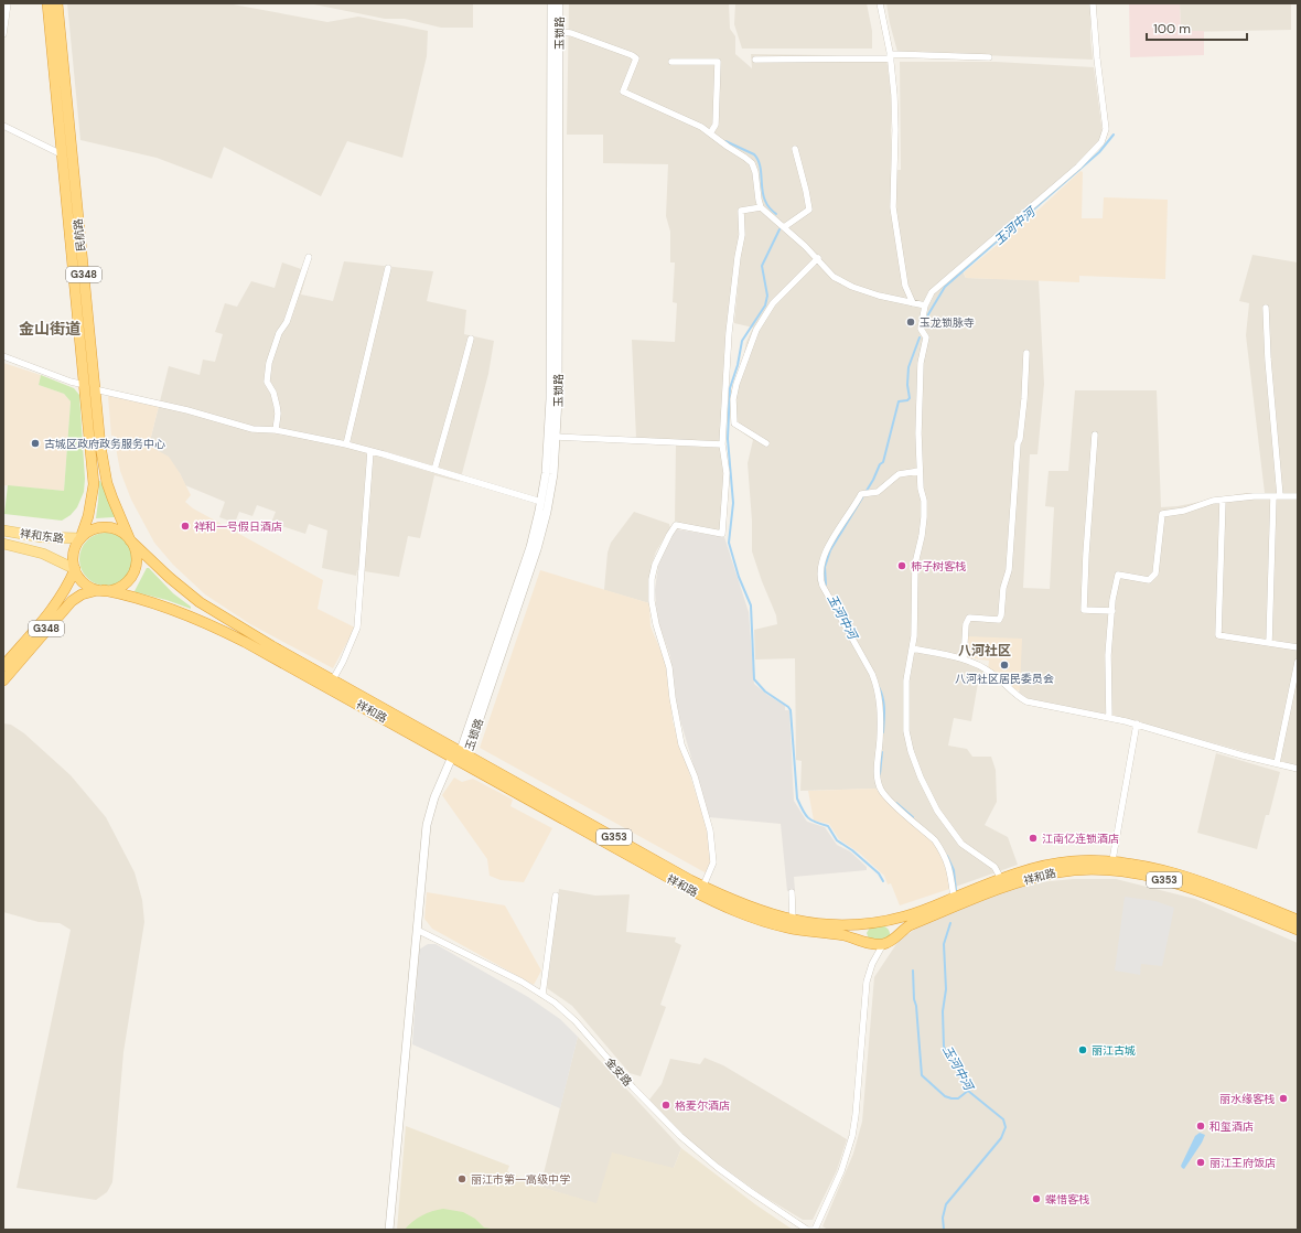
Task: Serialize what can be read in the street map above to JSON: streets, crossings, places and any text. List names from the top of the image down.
{
  "streets": {
    "highway": [
      "民航路",
      "G348",
      "祥和路",
      "G353"
    ],
    "main road": ["祥和东路"],
    "street": ["玉锁路", "金安路"]
  },
  "crossings": [
    ["玉锁路", "祥和路"],
    ["民航路", "G348"],
    ["民航路", "祥和东路"],
    ["民航路", "祥和路"],
    ["G348", "祥和东路"],
    ["G348", "祥和路"],
    ["祥和东路", "祥和路"],
    ["祥和路", "金安路"]
  ],
  "districts": ["金山街道", "八河社区"],
  "water": ["玉河中河"],
  "places": [
    "玉龙锁脉寺",
    "古城区政府政务服务中心",
    "祥和一号假日酒店",
    "柿子树客栈",
    "八河社区居民委员会",
    "江南亿连锁酒店",
    "丽江古城",
    "丽水缘客栈",
    "格麦尔酒店",
    "和玺酒店",
    "丽江王府饭店",
    "丽江市第一高级中学",
    "蝶惜客栈"
  ],
  "scale_bar": "100 m"
}
